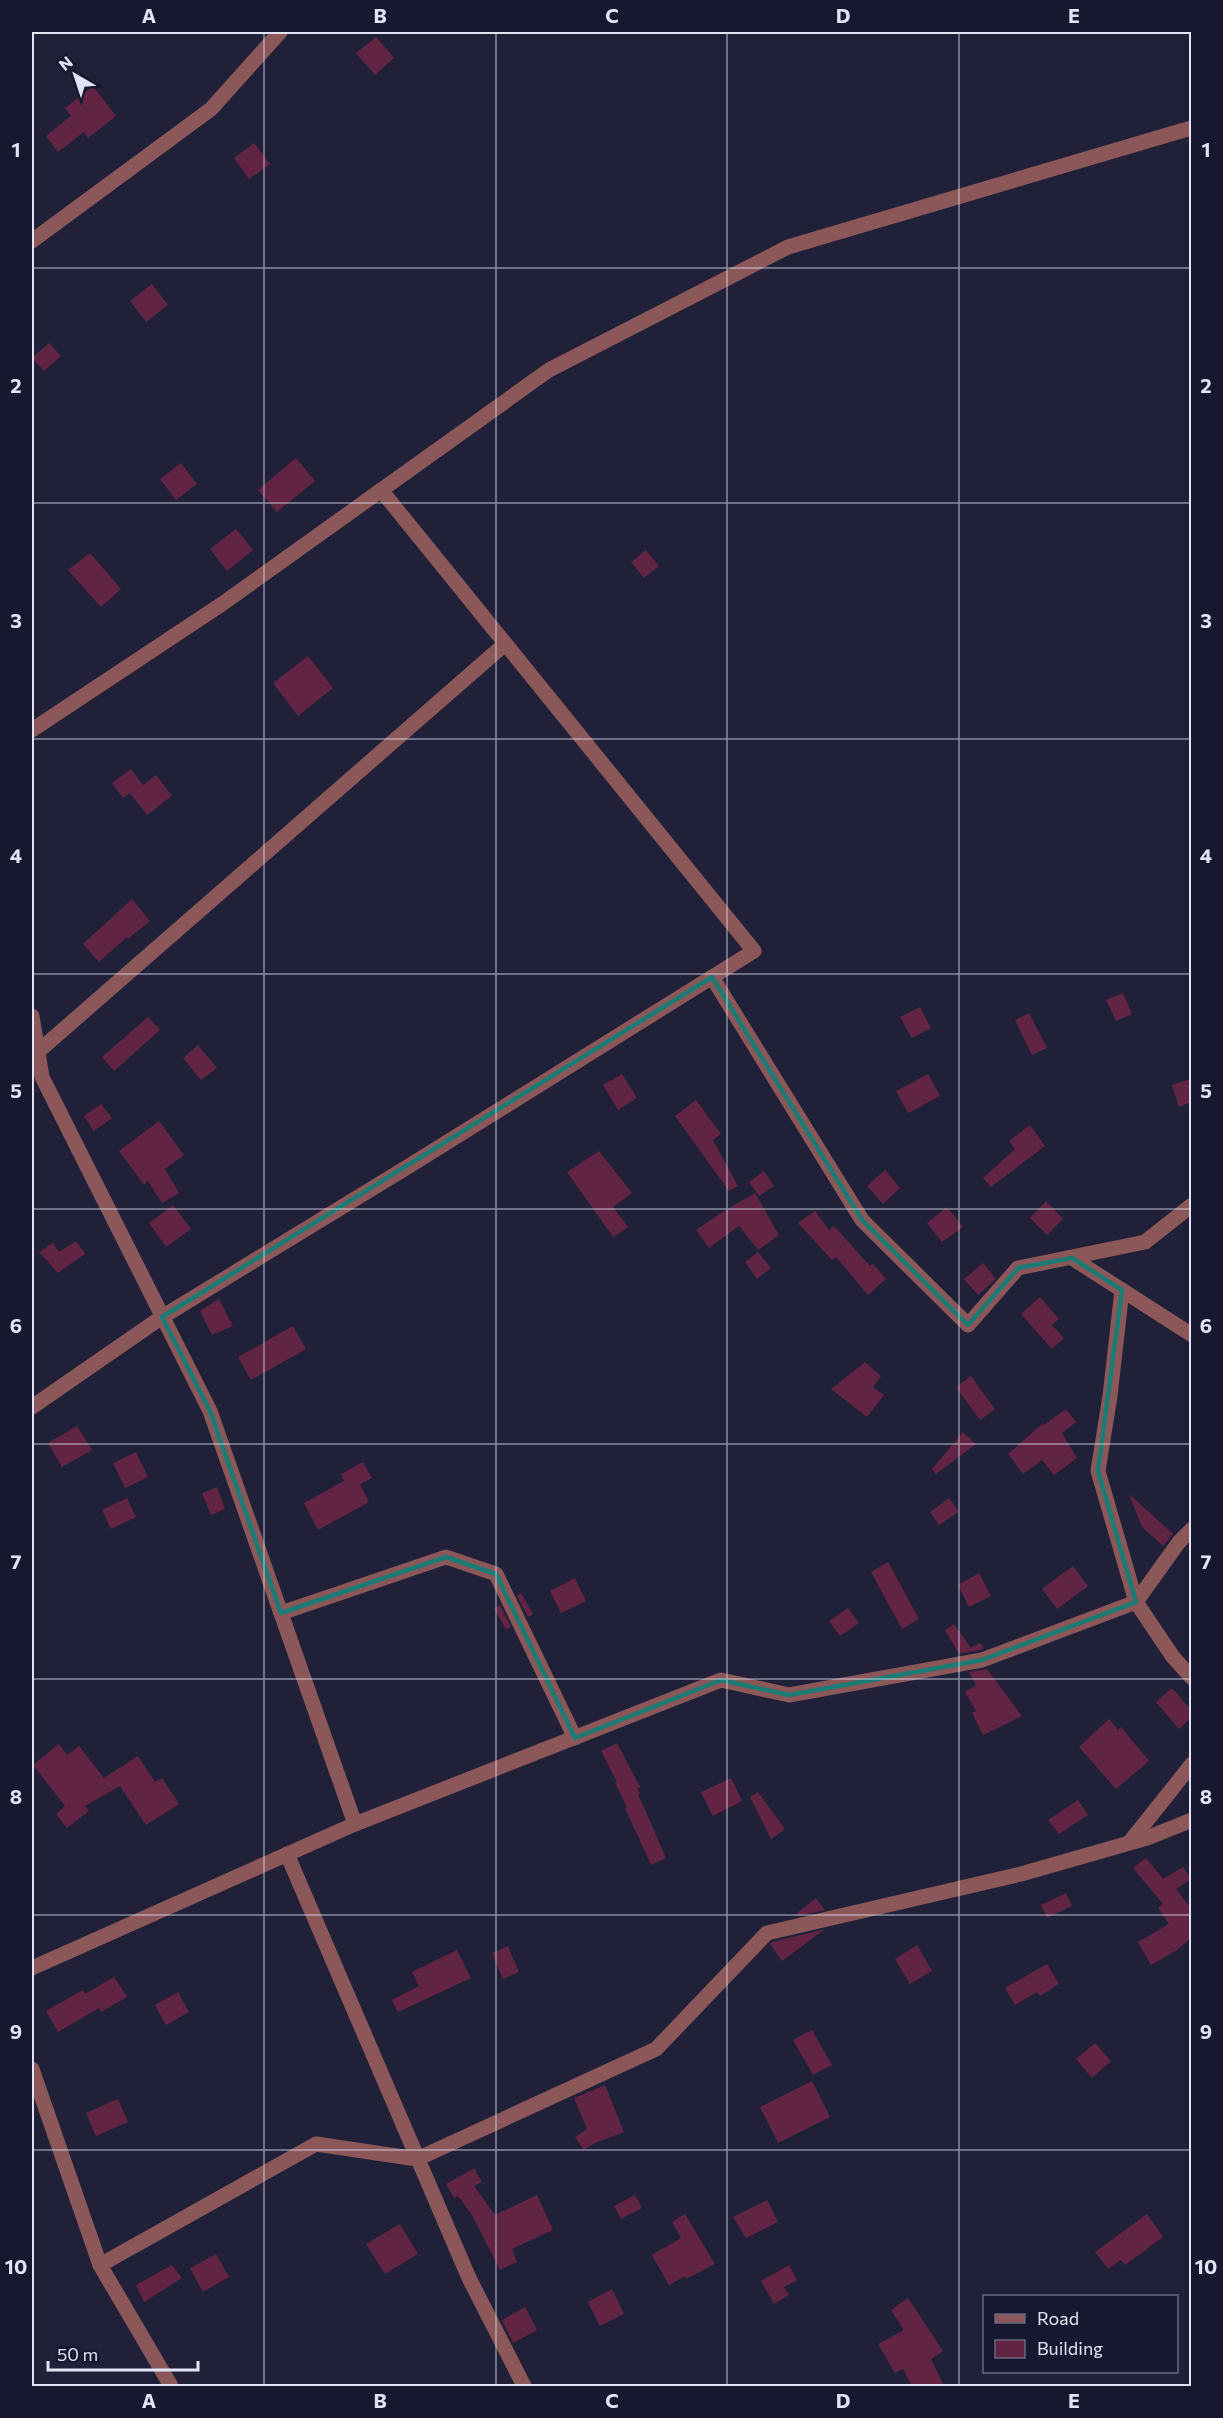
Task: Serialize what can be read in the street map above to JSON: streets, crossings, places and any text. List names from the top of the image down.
{
  "legend": ["Road", "Building"],
  "scale_bar": "50 m",
  "north": "top left",
  "grid": {
    "columns": [
      "A",
      "B",
      "C",
      "D",
      "E"
    ],
    "rows": [
      "1",
      "2",
      "3",
      "4",
      "5",
      "6",
      "7",
      "8",
      "9",
      "10"
    ]
  }
}
